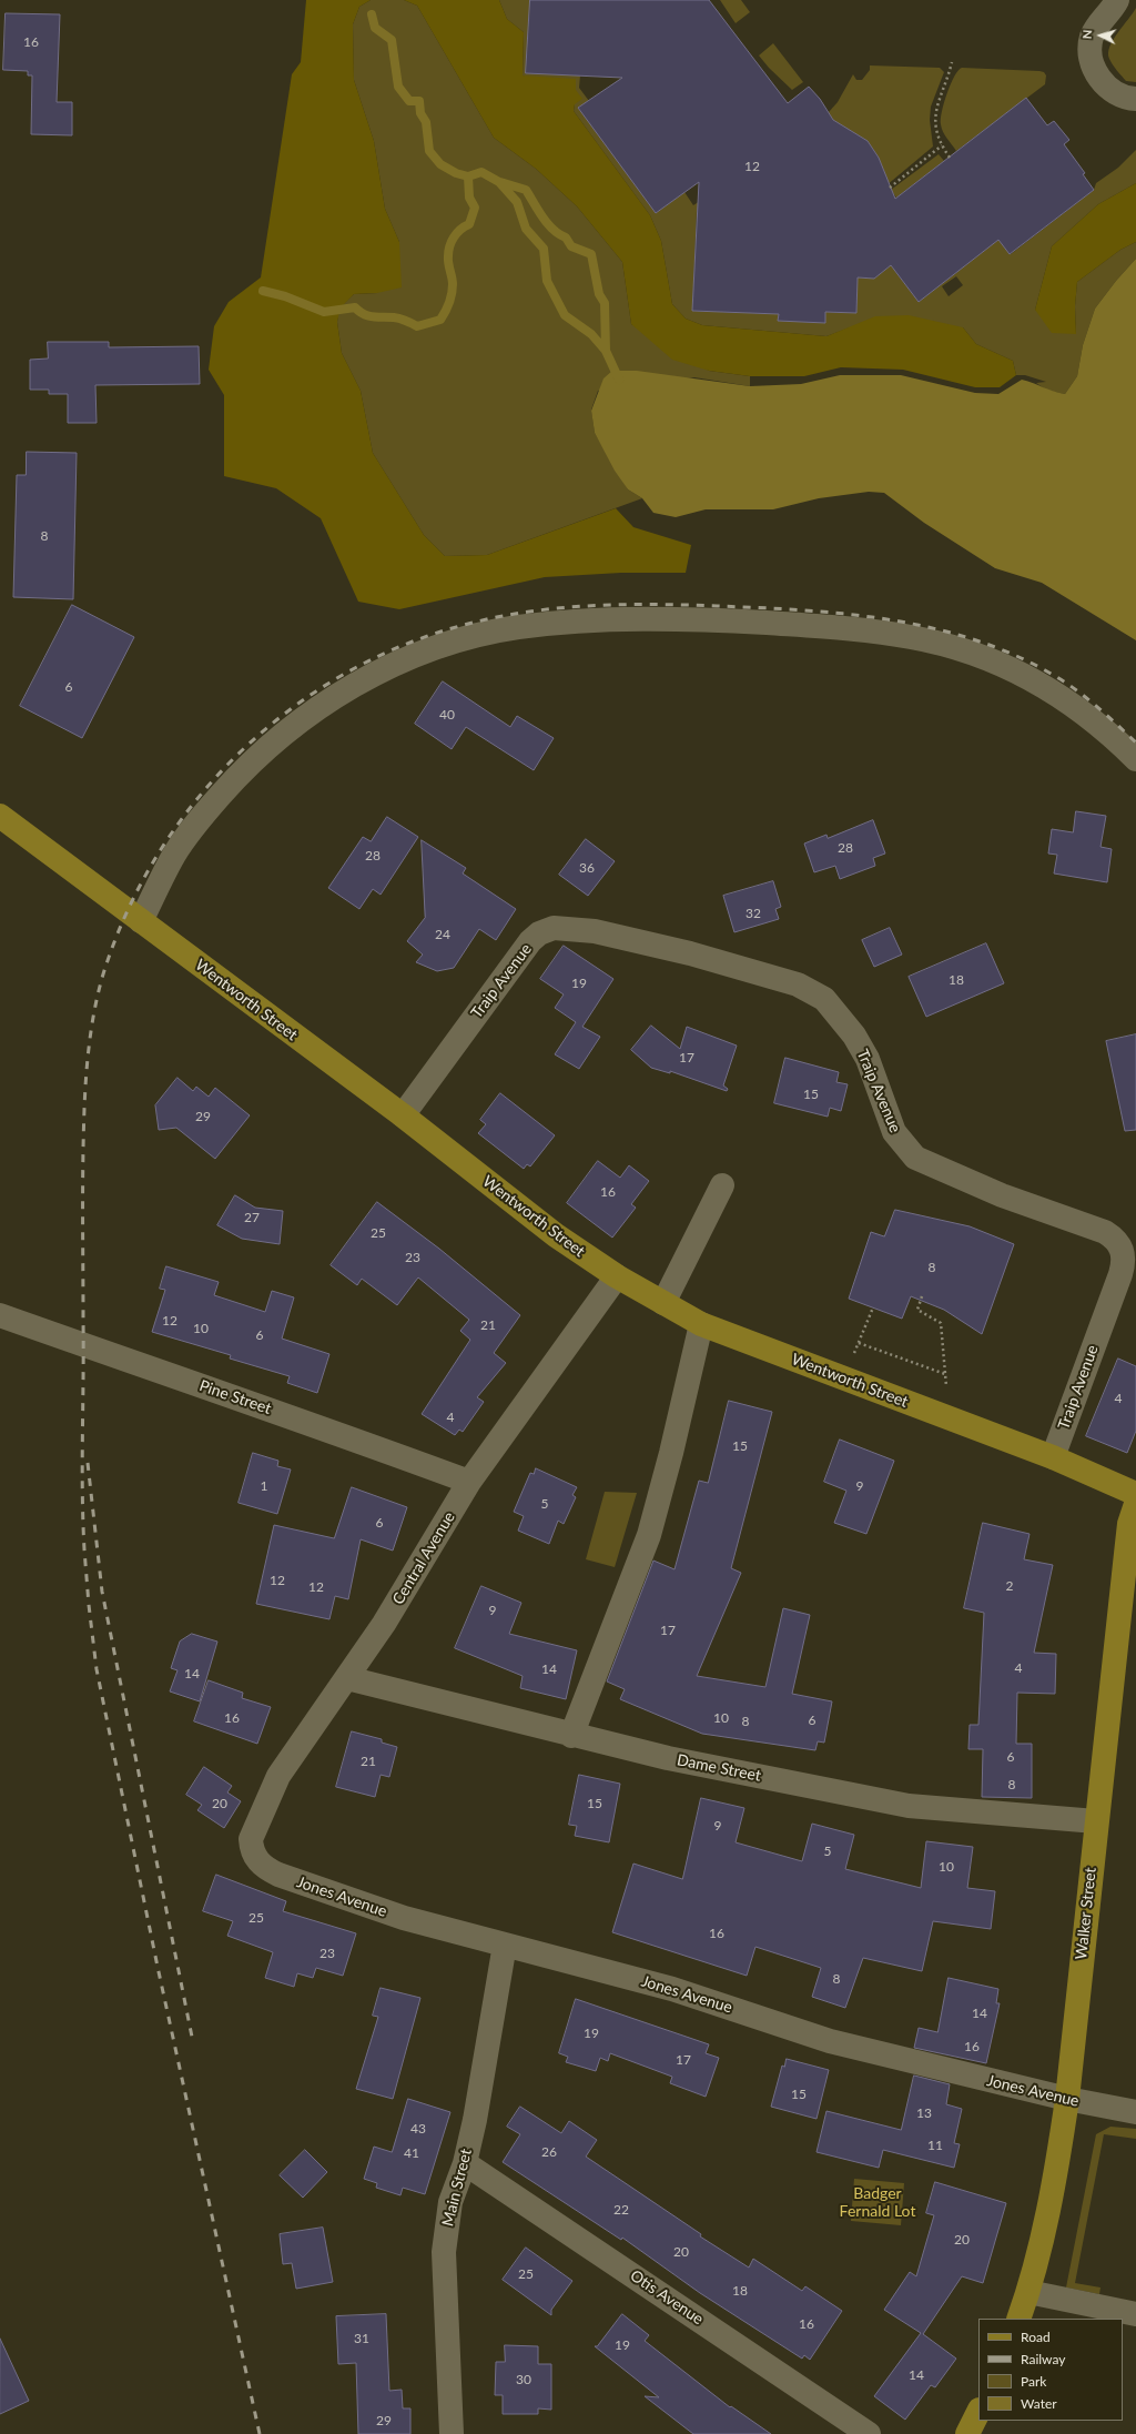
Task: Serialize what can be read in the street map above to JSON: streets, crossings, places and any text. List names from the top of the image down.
{
  "streets": {
    "main road": ["Wentworth Street", "Walker Street"],
    "street": [
      "Traip Avenue",
      "Pine Street",
      "Central Avenue",
      "Dame Street",
      "Jones Avenue",
      "Main Street",
      "Otis Avenue"
    ]
  },
  "crossings": [
    ["Traip Avenue", "Wentworth Street"],
    ["Wentworth Street", "Central Avenue"],
    ["Pine Street", "Central Avenue"],
    ["Central Avenue", "Dame Street"],
    ["Central Avenue", "Jones Avenue"],
    ["Dame Street", "Walker Street"],
    ["Jones Avenue", "Walker Street"],
    ["Jones Avenue", "Main Street"],
    ["Main Street", "Otis Avenue"]
  ],
  "parks": ["Badger Fernald Lot"],
  "house_numbers": [
    "16",
    "12",
    "8",
    "6",
    "40",
    "28",
    "28",
    "36",
    "32",
    "24",
    "18",
    "19",
    "17",
    "15",
    "29",
    "16",
    "27",
    "25",
    "23",
    "8",
    "12",
    "21",
    "10",
    "6",
    "4",
    "4",
    "15",
    "1",
    "9",
    "5",
    "6",
    "12",
    "2",
    "12",
    "9",
    "17",
    "4",
    "14",
    "14",
    "16",
    "10",
    "6",
    "8",
    "6",
    "21",
    "8",
    "20",
    "15",
    "9",
    "5",
    "10",
    "25",
    "16",
    "23",
    "8",
    "14",
    "19",
    "16",
    "17",
    "15",
    "13",
    "43",
    "11",
    "26",
    "41",
    "22",
    "20",
    "20",
    "25",
    "18",
    "16",
    "31",
    "19",
    "14",
    "30",
    "29"
  ],
  "legend": [
    "Road",
    "Railway",
    "Park",
    "Water"
  ],
  "north": "left"
}
